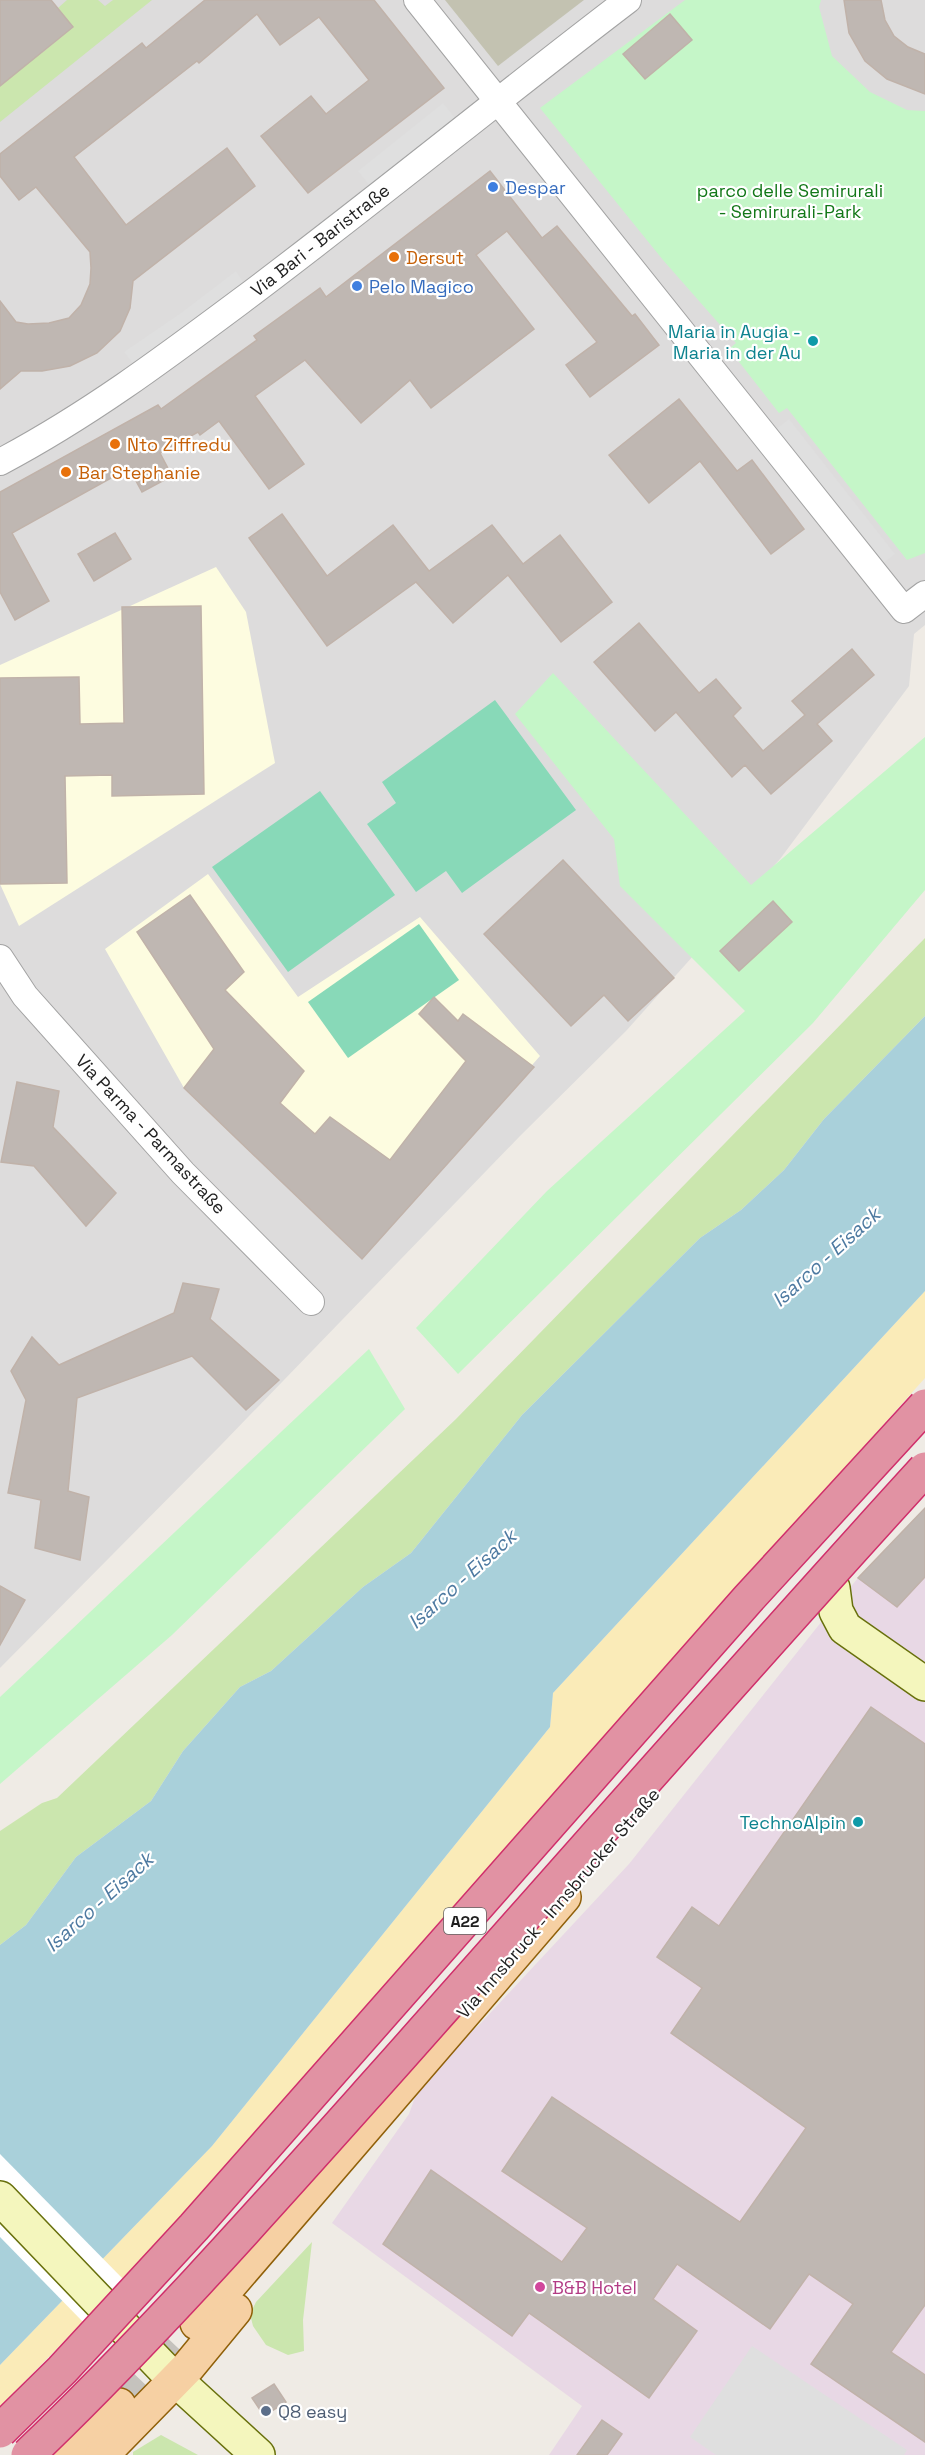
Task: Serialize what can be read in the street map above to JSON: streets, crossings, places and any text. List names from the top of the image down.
{
  "streets": {
    "highway": ["A22"],
    "main road": ["Via Innsbruck - Innsbrucker Straße"],
    "street": ["Via Bari - Baristraße", "Via Parma - Parmastraße"]
  },
  "water": ["Isarco - Eisack"],
  "parks": ["parco delle Semirurali - Semirurali-Park"],
  "places": [
    "Despar",
    "Dersut",
    "Pelo Magico",
    "Maria in Augia - Maria in der Au",
    "Nto Ziffredu",
    "Bar Stephanie",
    "TechnoAlpin",
    "B&B Hotel",
    "Q8 easy"
  ]
}
